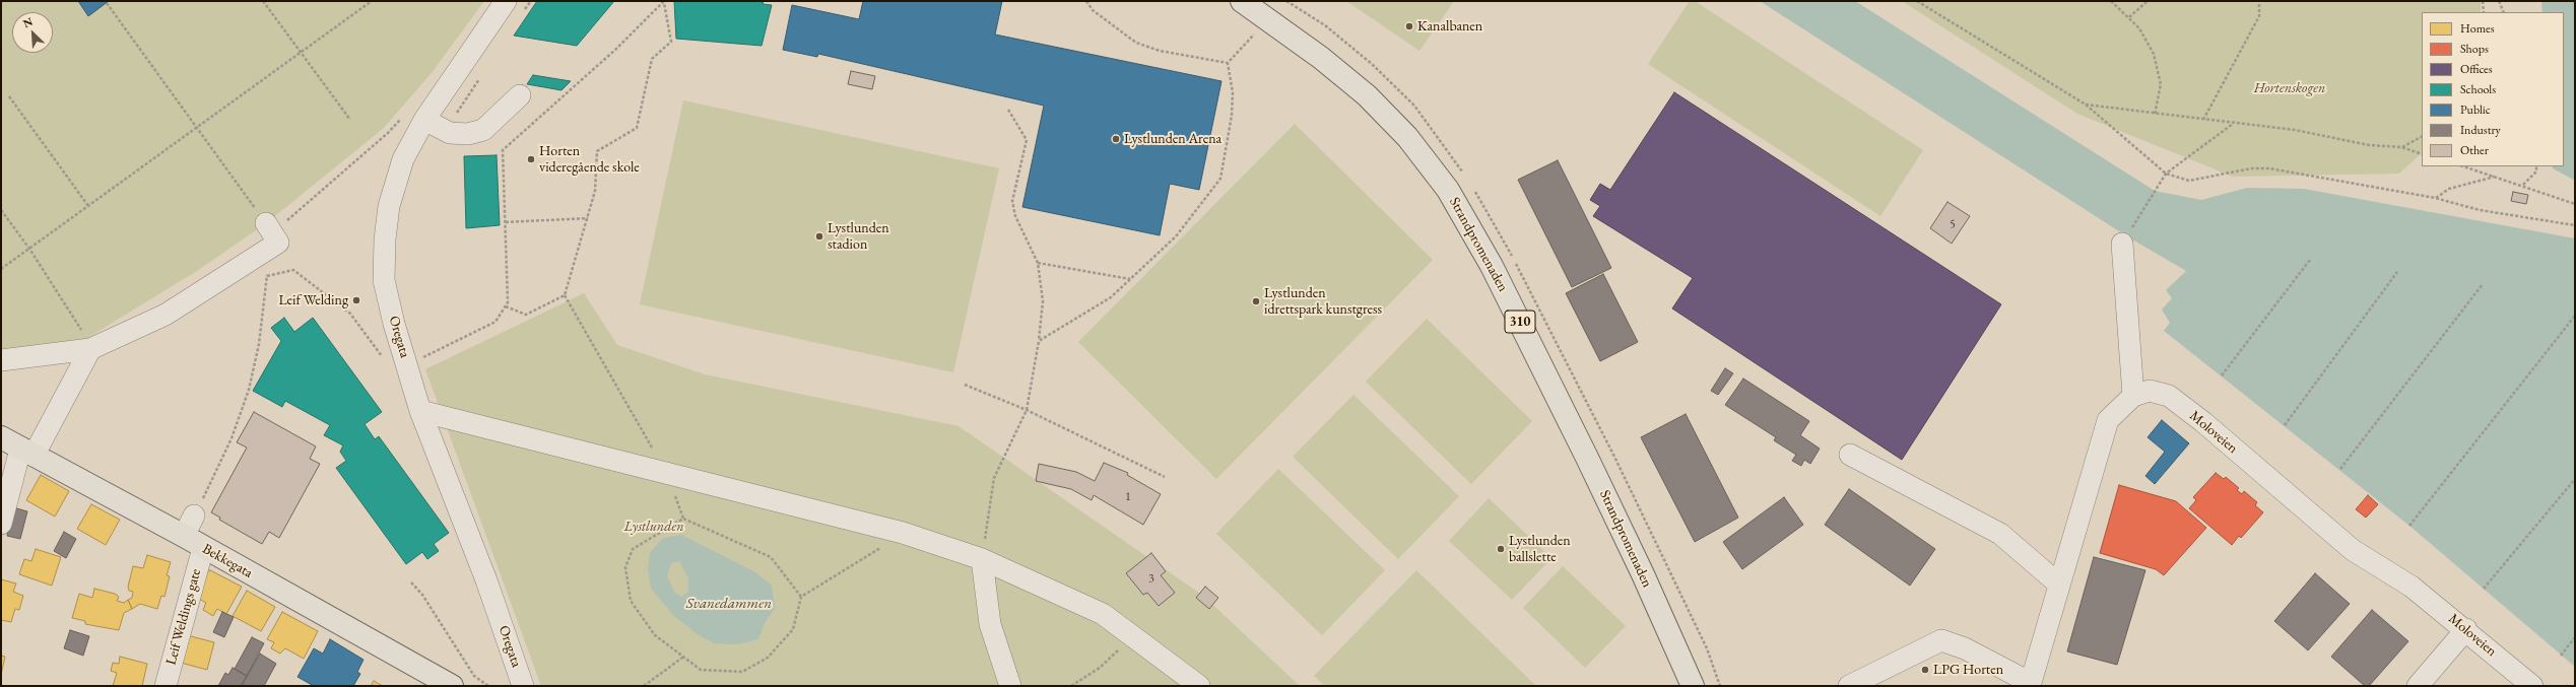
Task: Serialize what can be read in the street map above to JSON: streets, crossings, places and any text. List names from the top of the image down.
{
  "streets": {
    "main road": ["Strandpromenaden", "310", "Bekkegata"],
    "street": ["Oregata", "Moloveien", "Leif Weldings gate"]
  },
  "crossings": [
    ["Bekkegata", "Leif Weldings gate"]
  ],
  "water": ["Svanedammen"],
  "parks": ["Hortenskogen", "Lystlunden"],
  "places": [
    "Kanalbanen",
    "Lystlunden Arena",
    "Horten videregående skole",
    "Lystlunden stadion",
    "Leif Welding",
    "Lystlunden idrettspark kunstgress",
    "Lystlunden ballslette",
    "LPG Horten"
  ],
  "house_numbers": ["5", "1", "3"],
  "legend": [
    "Homes",
    "Shops",
    "Offices",
    "Schools",
    "Public",
    "Industry",
    "Other"
  ],
  "north": "top left"
}
